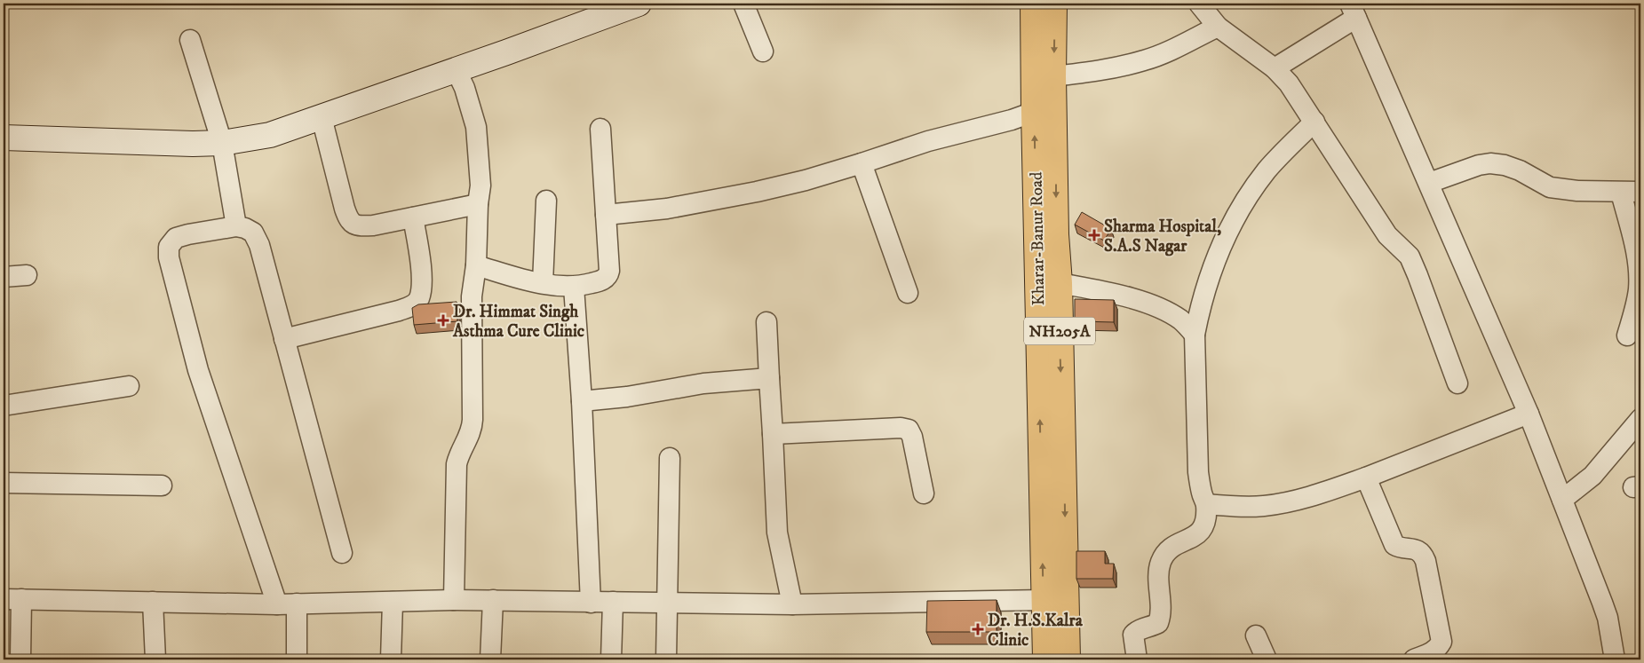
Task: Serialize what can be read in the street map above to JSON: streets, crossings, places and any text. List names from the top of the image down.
{
  "streets": {
    "highway": ["Kharar-Banur Road", "NH205A"]
  },
  "places": {
    "health": ["Sharma Hospital, S.A.S Nagar", "Dr. Himmat Singh Asthma Cure Clinic", "Dr. H.S.Kalra Clinic"]
  }
}
